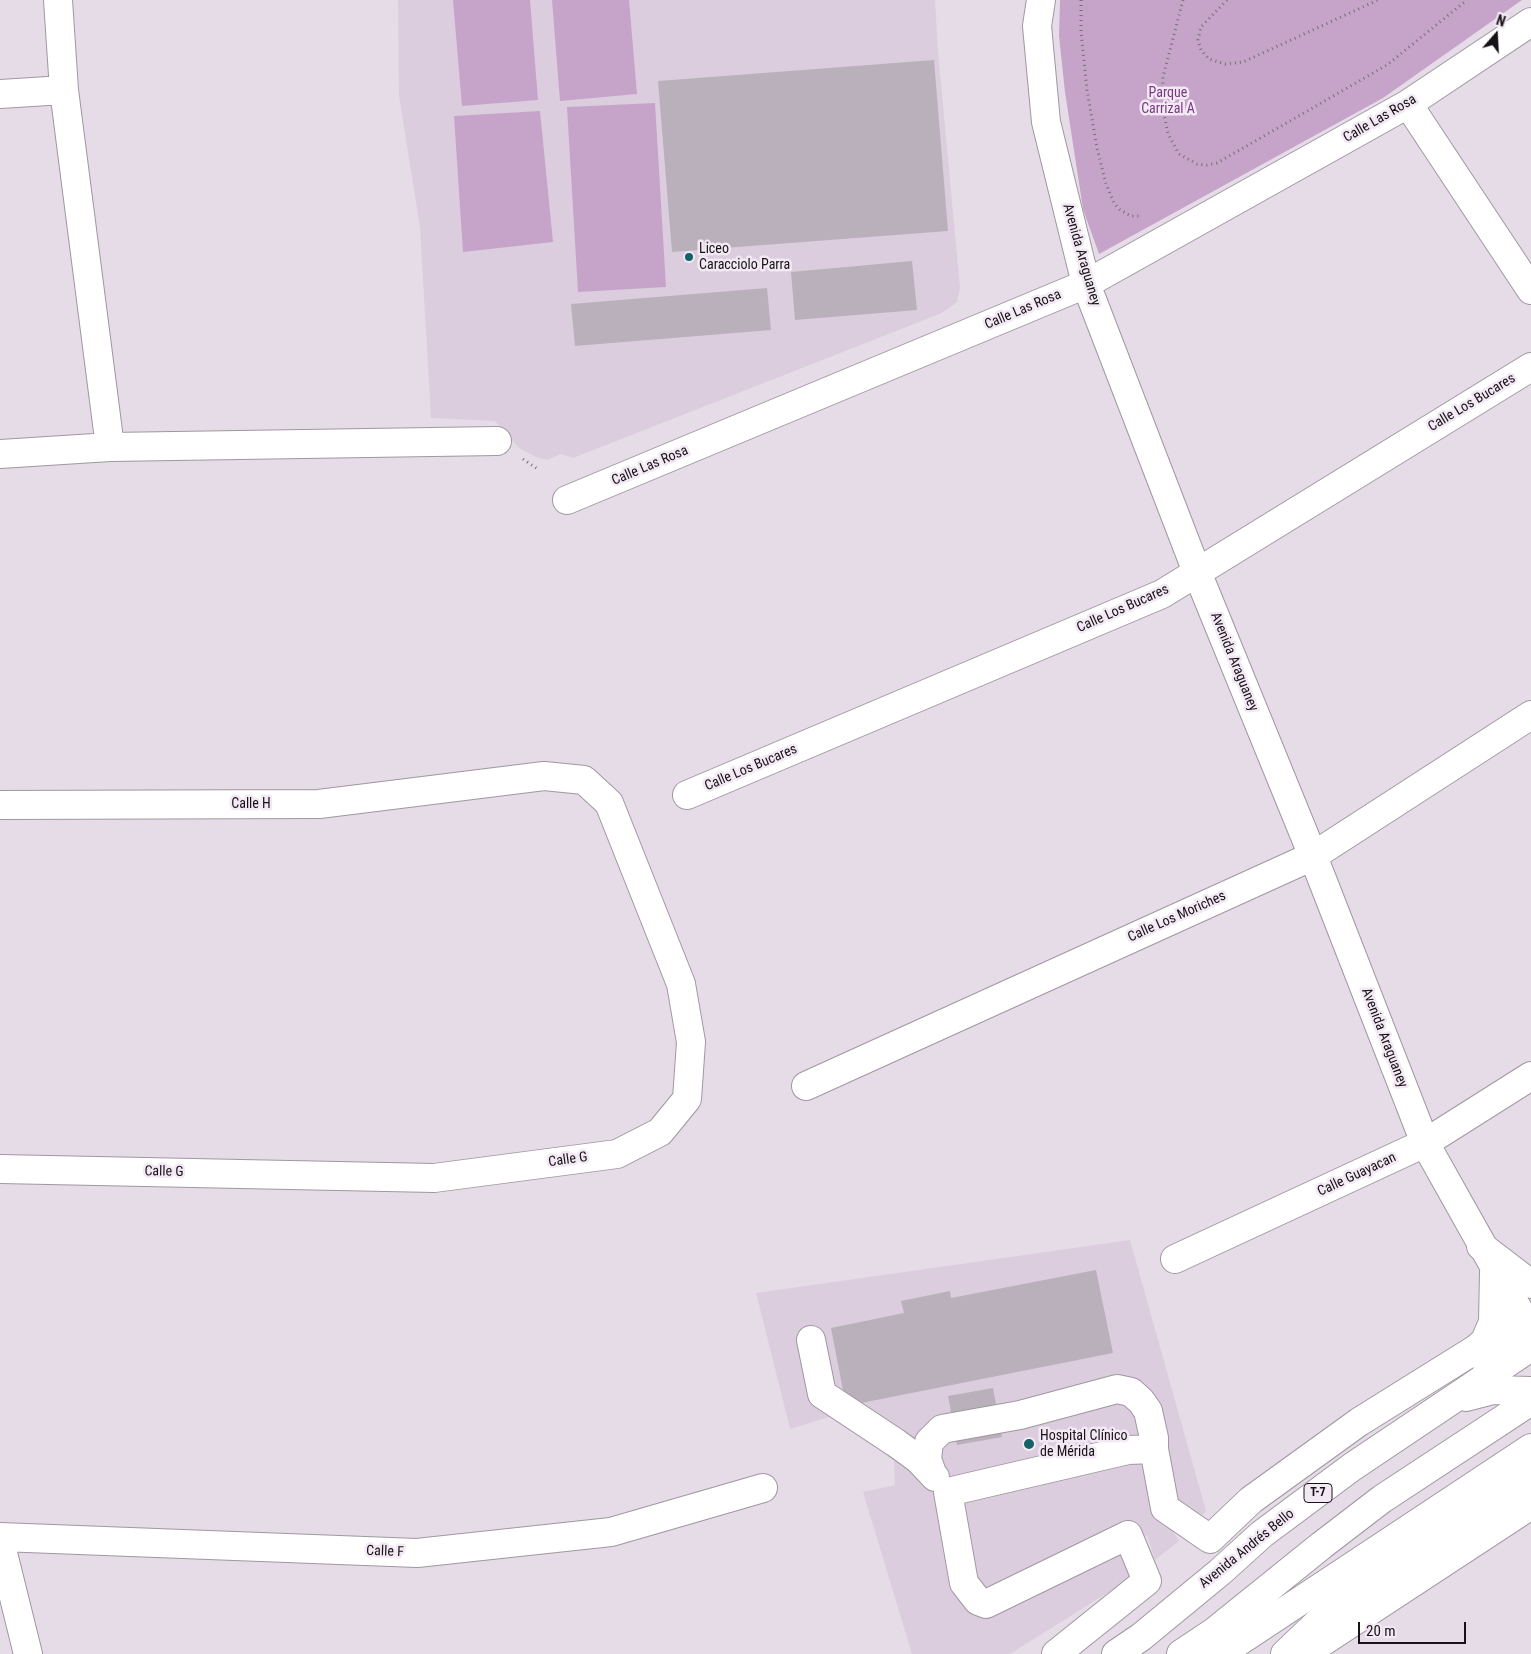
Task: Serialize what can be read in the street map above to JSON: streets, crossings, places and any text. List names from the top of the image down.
{
  "streets": {
    "main road": [
      "Calle Las Rosa",
      "Avenida Araguaney",
      "Calle Los Bucares",
      "Calle H",
      "Calle Los Moriches",
      "Calle G",
      "Calle Guayacan",
      "T-7",
      "Avenida Andrés Bello",
      "Calle F"
    ]
  },
  "crossings": [
    ["Calle Las Rosa", "Avenida Araguaney"],
    ["Avenida Araguaney", "Calle Los Bucares"],
    ["Avenida Araguaney", "Calle Los Moriches"],
    ["Avenida Araguaney", "Calle Guayacan"],
    ["Calle H", "Calle G"]
  ],
  "parks": ["Parque Carrizal A"],
  "places": ["Liceo Caracciolo Parra", "Hospital Clínico de Mérida"],
  "scale_bar": "20 m",
  "north": "top"
}
